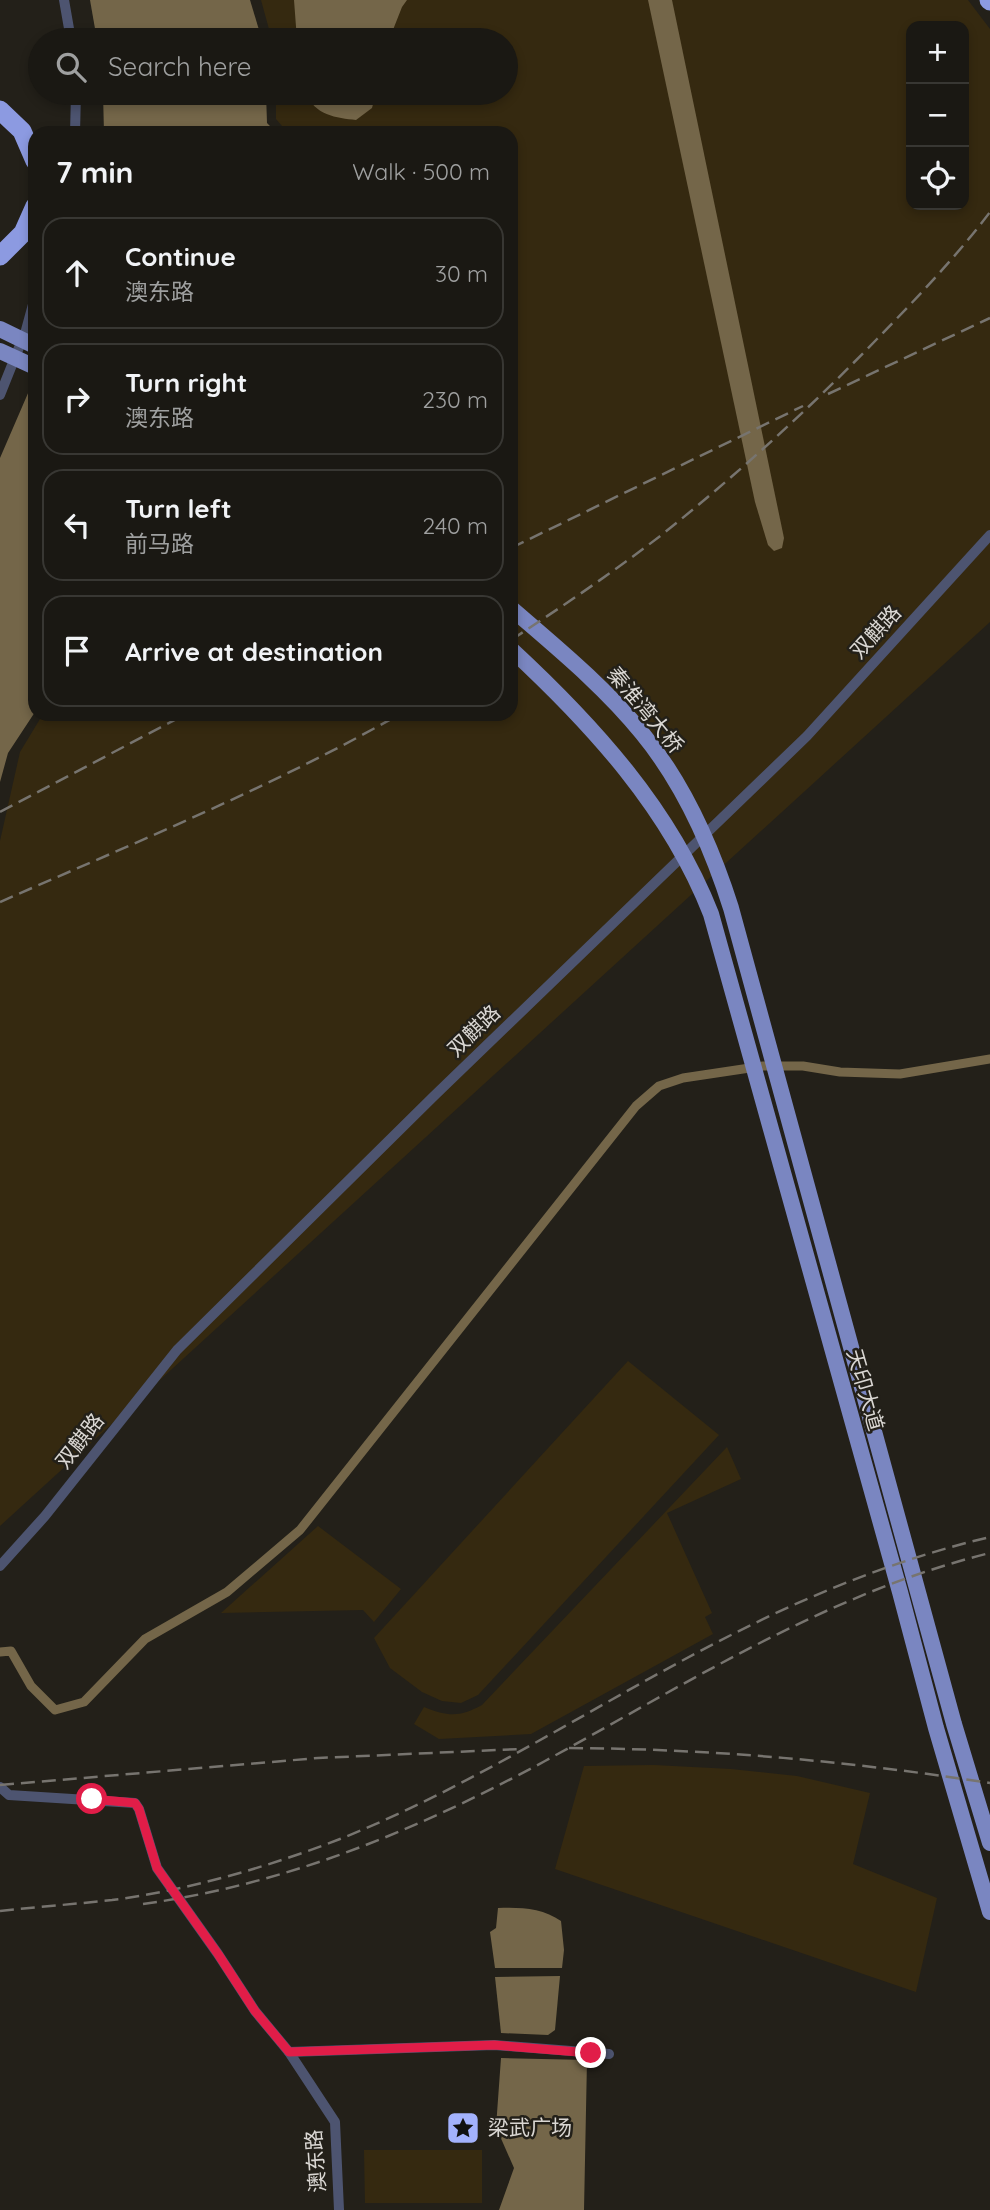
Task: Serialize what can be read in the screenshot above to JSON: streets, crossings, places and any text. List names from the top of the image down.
{
  "streets": {
    "main road": ["秦淮湾大桥", "天印大道"],
    "street": ["双麒路", "澳东路"]
  },
  "crossings": [
    ["秦淮湾大桥", "天印大道"]
  ],
  "places": {
    "place": ["梁武广场"]
  },
  "page": {
    "map_buttons": ["+", "−"],
    "search": "Search here",
    "heading": ["7 min", "Walk · 500 m"],
    "list": [
      ["Continue", "澳东路", "30 m"],
      ["Turn right", "澳东路", "230 m"],
      ["Turn left", "前马路", "240 m"],
      "Arrive at destination"
    ]
  }
}
